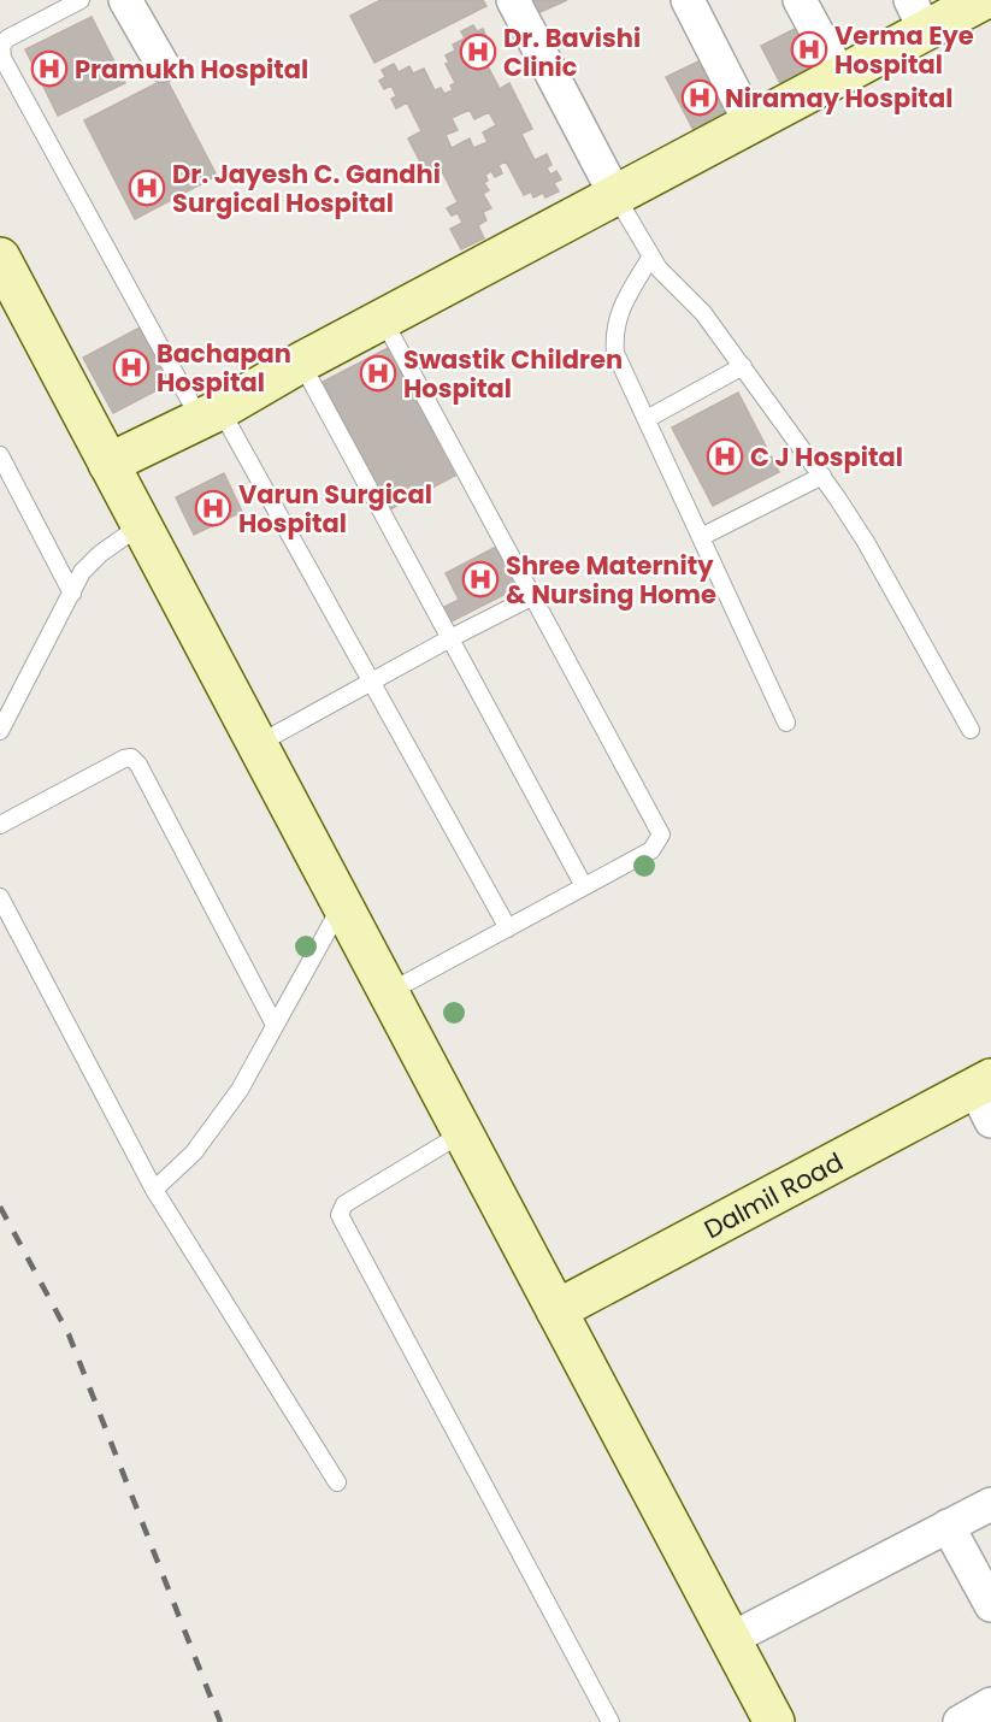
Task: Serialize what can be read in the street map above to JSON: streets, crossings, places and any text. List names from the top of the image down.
{
  "streets": {
    "street": ["Dalmil Road"]
  },
  "places": {
    "hospital": [
      "Verma Eye Hospital",
      "Dr. Bavishi Clinic",
      "Pramukh Hospital",
      "Niramay Hospital",
      "Dr. Jayesh C. Gandhi Surgical Hospital",
      "Bachapan Hospital",
      "Swastik Children Hospital",
      "C J Hospital",
      "Varun Surgical Hospital",
      "Shree Maternity & Nursing Home"
    ]
  }
}
